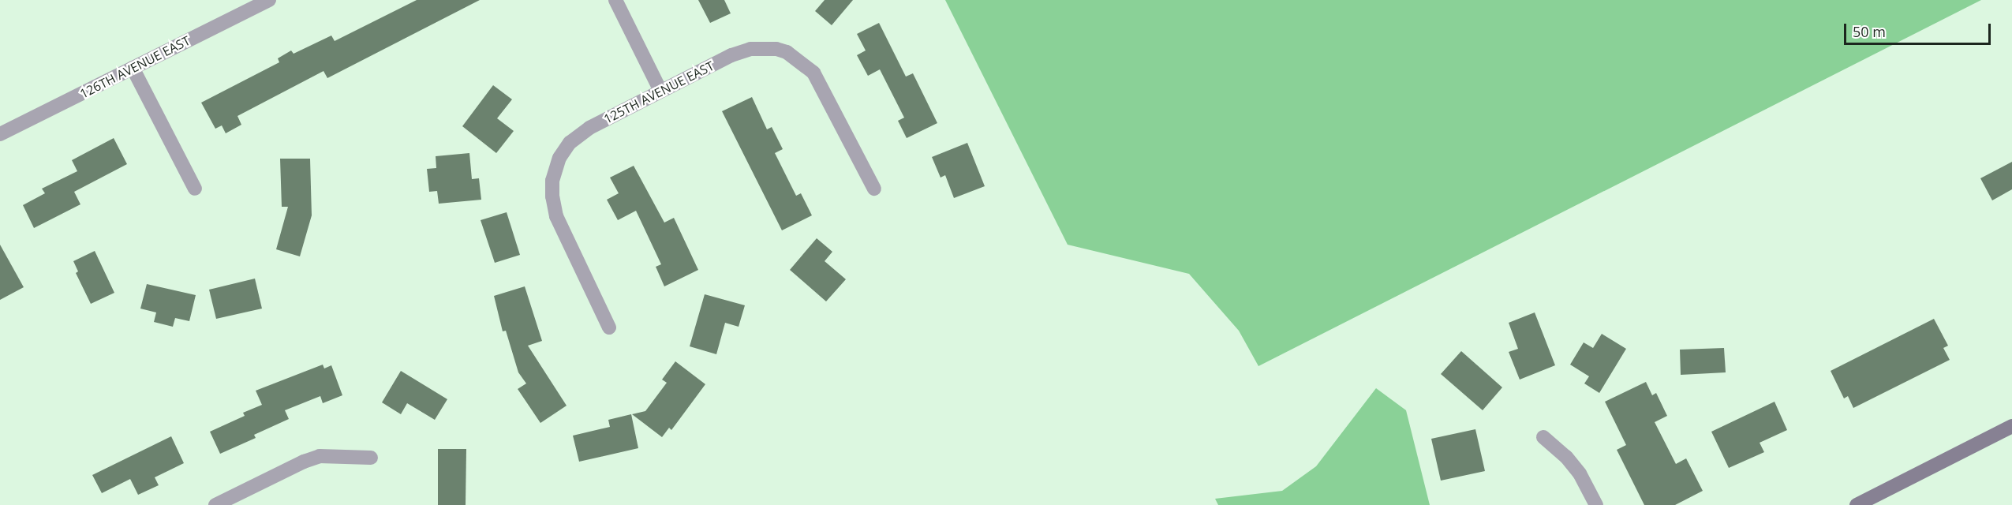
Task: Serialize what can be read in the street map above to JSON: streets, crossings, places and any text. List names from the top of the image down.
{
  "streets": {
    "street": ["126TH AVENUE EAST", "125TH AVENUE EAST"]
  },
  "scale_bar": "50 m"
}
